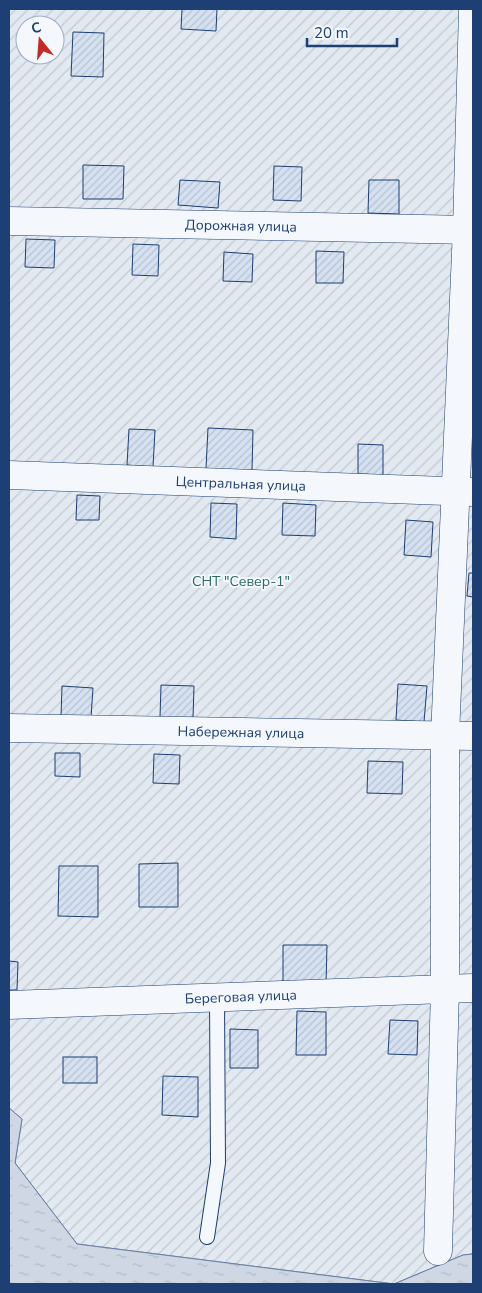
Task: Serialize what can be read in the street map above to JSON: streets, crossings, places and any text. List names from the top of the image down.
{
  "streets": {
    "street": [
      "Дорожная улица",
      "Центральная улица",
      "Набережная улица",
      "Береговая улица"
    ]
  },
  "parks": ["СНТ \"Север-1\""],
  "scale_bar": "20 m",
  "north": "top"
}
